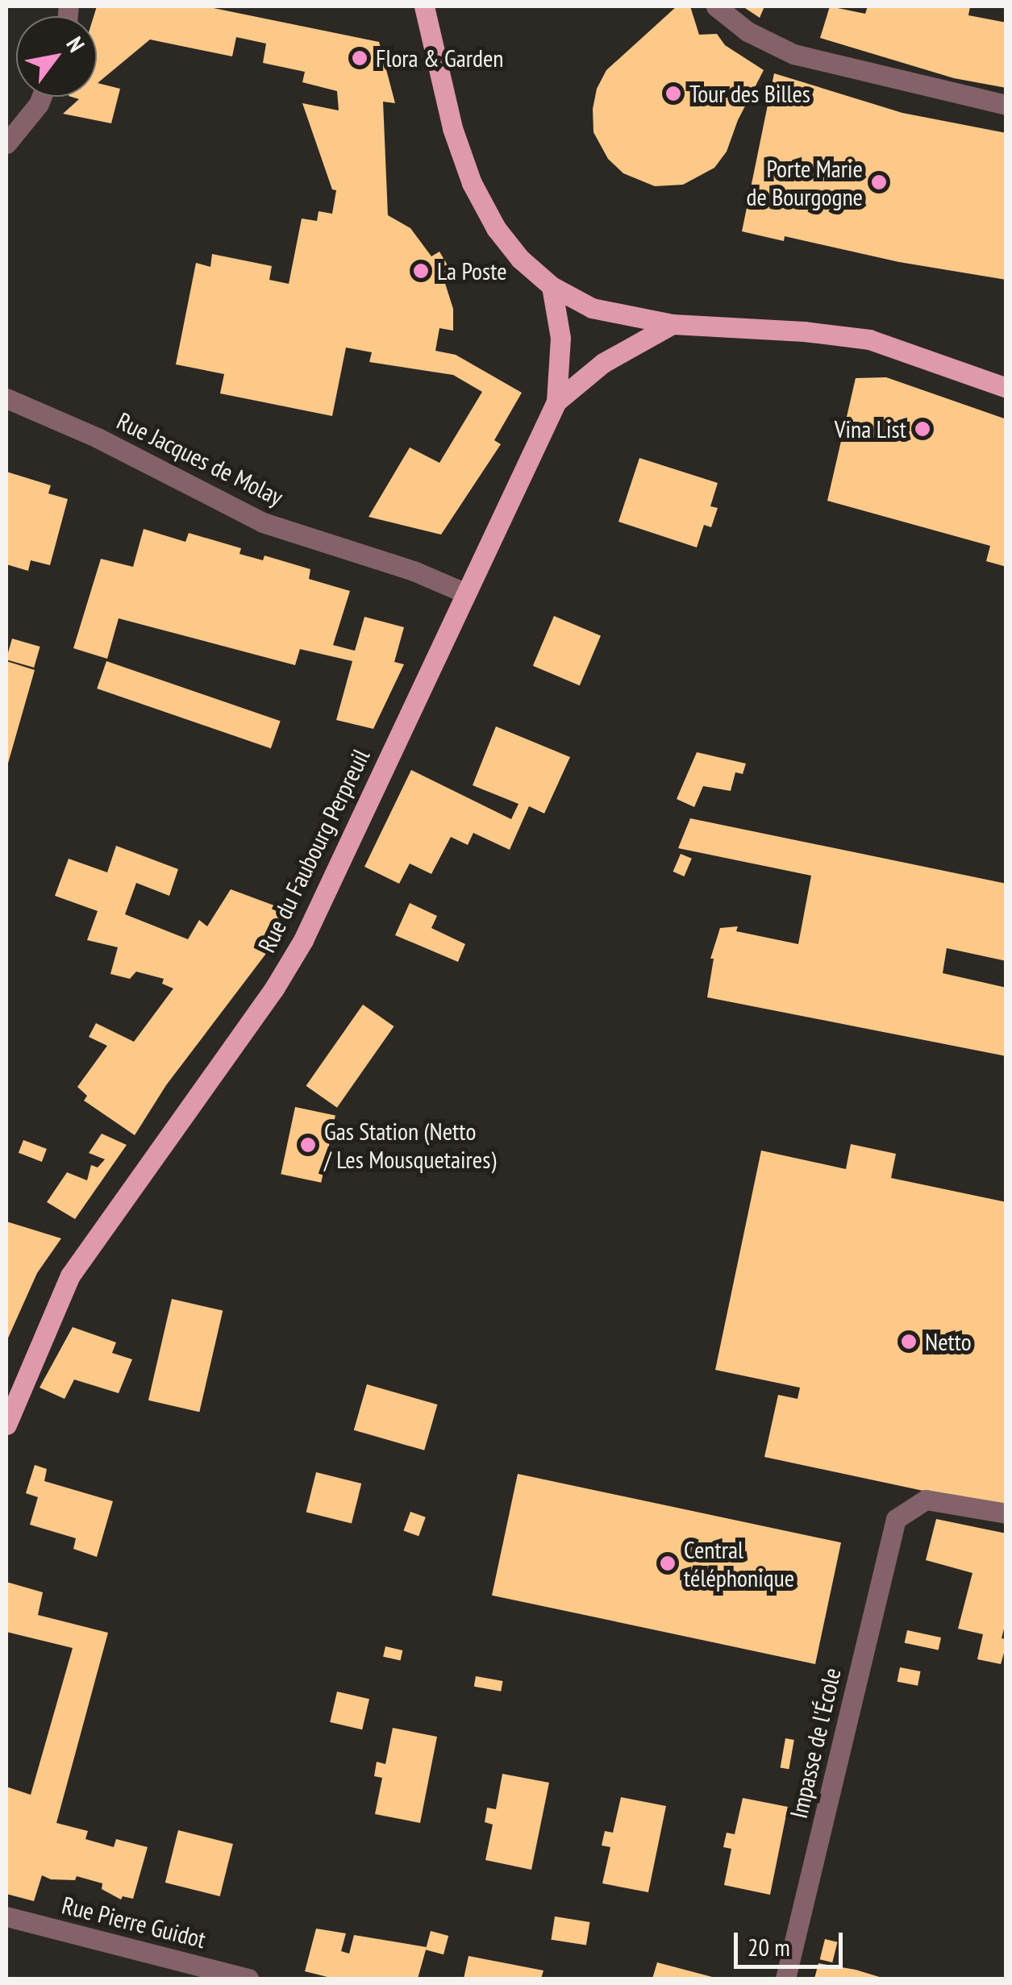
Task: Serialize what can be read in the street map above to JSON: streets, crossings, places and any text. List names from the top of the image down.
{
  "streets": {
    "main road": ["Rue du Faubourg Perpreuil"],
    "street": ["Rue Jacques de Molay", "Impasse de l'École", "Rue Pierre Guidot"]
  },
  "crossings": [
    ["Rue Jacques de Molay", "Rue du Faubourg Perpreuil"]
  ],
  "places": [
    "Flora & Garden",
    "Tour des Billes",
    "Porte Marie de Bourgogne",
    "La Poste",
    "Vina List",
    "Gas Station (Netto / Les Mousquetaires)",
    "Netto",
    "Central téléphonique"
  ],
  "scale_bar": "20 m",
  "north": "top right"
}
